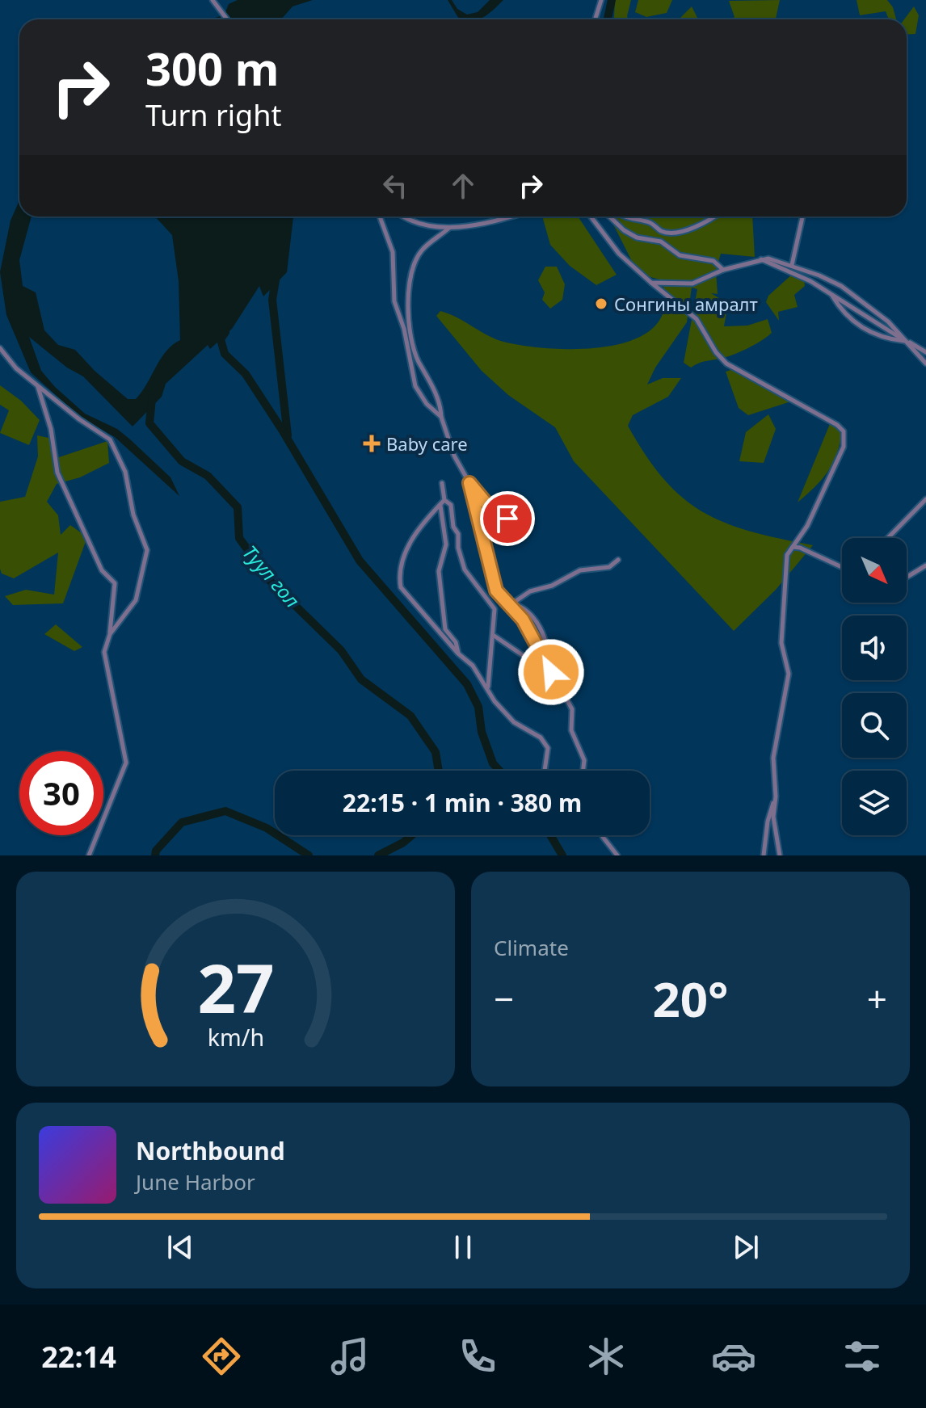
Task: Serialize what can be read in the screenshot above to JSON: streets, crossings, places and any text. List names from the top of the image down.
{
  "water": ["Туул гол"],
  "places": {
    "other": ["Сонгины амралт"],
    "health": ["Baby care"]
  },
  "north": "bottom right",
  "page": {
    "turn": ["300 m", "Turn right"],
    "limit": "30",
    "trip": "22:15 · 1 min · 380 m",
    "tile": "Climate",
    "heat": ["−", "20°", "+"],
    "song": ["Northbound", "June Harbor"],
    "tabs": "22:14",
    "gauge": ["27", "km/h"]
  }
}
